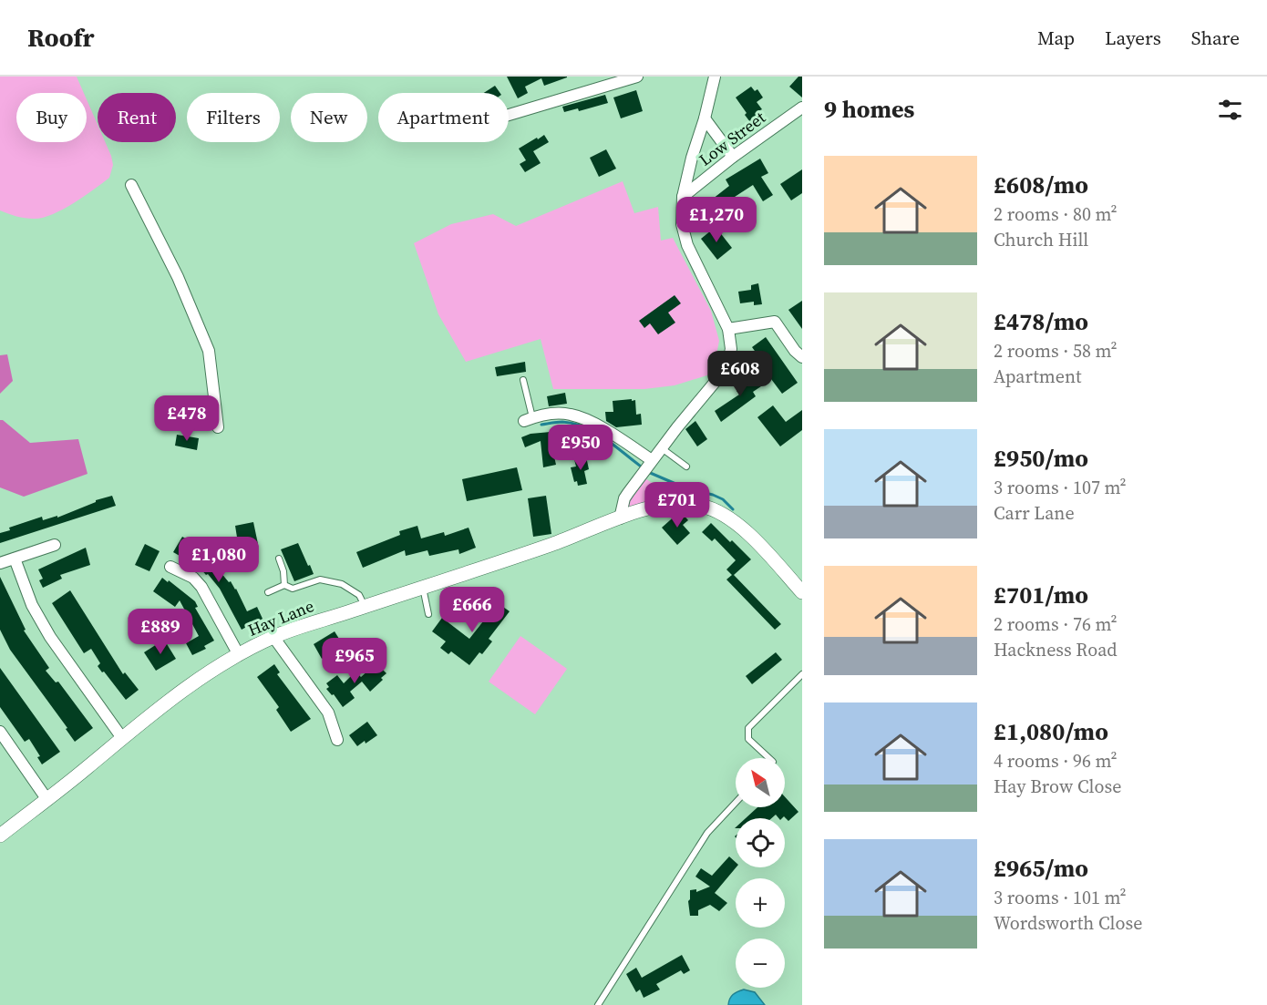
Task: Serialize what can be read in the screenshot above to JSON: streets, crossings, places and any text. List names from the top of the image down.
{
  "streets": {
    "street": ["Low Street", "Hay Lane"]
  },
  "north": "top left",
  "page": {
    "header": "Roofr",
    "nav": ["Map", "Layers", "Share"],
    "heading": "9 homes",
    "chip": [
      "Buy",
      "Rent",
      "Filters",
      "New",
      "Apartment"
    ],
    "list": [
      {
        "name": "£608/mo",
        "note": "2 rooms · 80 m² · Church Hill"
      },
      {
        "name": "£478/mo",
        "note": "2 rooms · 58 m² · Apartment"
      },
      {
        "name": "£950/mo",
        "note": "3 rooms · 107 m² · Carr Lane"
      },
      {
        "name": "£701/mo",
        "note": "2 rooms · 76 m² · Hackness Road"
      },
      {
        "name": "£1,080/mo",
        "note": "4 rooms · 96 m² · Hay Brow Close"
      },
      {
        "name": "£965/mo",
        "note": "3 rooms · 101 m² · Wordsworth Close"
      }
    ],
    "price": [
      "£1,270",
      "£608",
      "£478",
      "£950",
      "£701",
      "£1,080",
      "£666",
      "£889",
      "£965"
    ],
    "map_buttons": ["+", "−"]
  }
}
